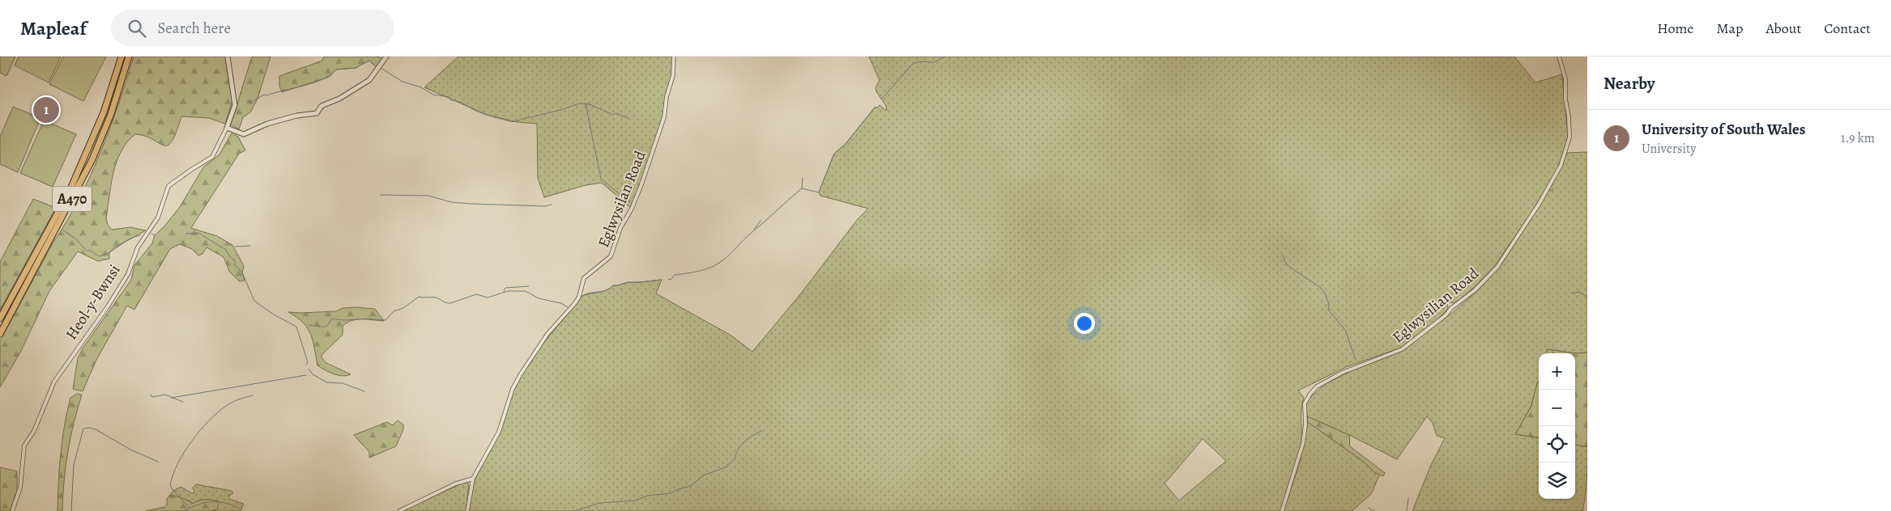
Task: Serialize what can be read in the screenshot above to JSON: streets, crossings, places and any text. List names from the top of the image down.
{
  "streets": {
    "highway": ["A470"],
    "street": ["Eglwysilan Road", "Heol-y-Bwnsi", "Eglwysilian Road"]
  },
  "page": {
    "header": "Mapleaf",
    "search": "Search here",
    "nav": [
      "Home",
      "Map",
      "About",
      "Contact"
    ],
    "heading": "Nearby",
    "pins": "1",
    "list": [
      {
        "mark": "1",
        "name": "University of South Wales",
        "note": "University",
        "value": "1.9 km"
      }
    ],
    "map_buttons": ["+", "−"]
  }
}
